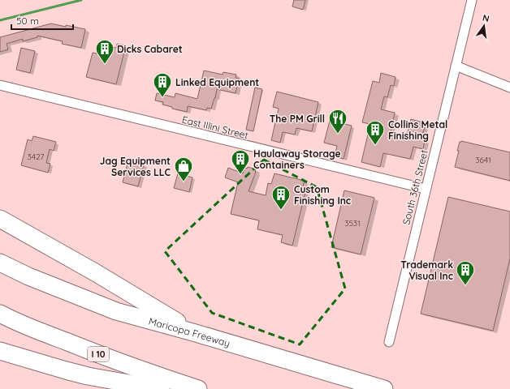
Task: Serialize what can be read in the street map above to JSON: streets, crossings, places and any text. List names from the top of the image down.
{
  "streets": {
    "highway": ["Maricopa Freeway", "I 10"],
    "street": ["East Illini Street", "South 36th Street"]
  },
  "crossings": [
    ["East Illini Street", "South 36th Street"]
  ],
  "places": {
    "building": [
      "Dicks Cabaret",
      "Linked Equipment",
      "Collins Metal Finishing",
      "Haulaway Storage Containers",
      "Custom Finishing Inc",
      "Trademark Visual Inc"
    ],
    "restaurant": ["The PM Grill"],
    "shop": ["Jag Equipment Services LLC"]
  },
  "house_numbers": ["3427", "3641", "3531"],
  "scale_bar": "50 m",
  "north": "top"
}
